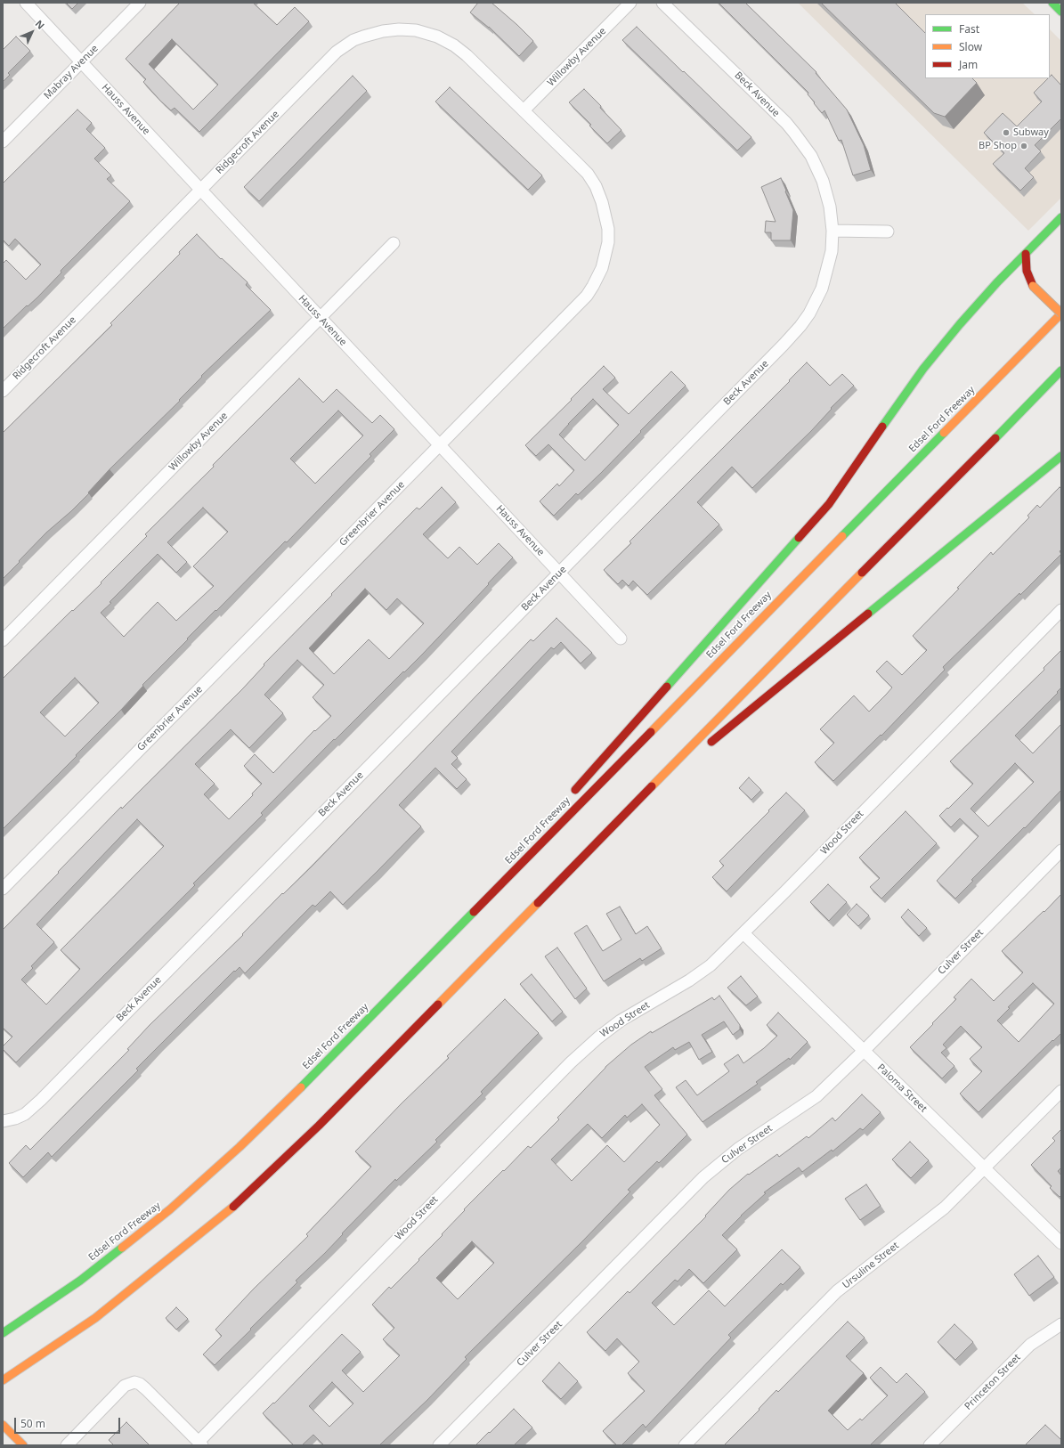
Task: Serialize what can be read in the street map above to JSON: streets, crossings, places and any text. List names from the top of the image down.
{
  "streets": {
    "main road": ["Edsel Ford Freeway"],
    "street": [
      "Willowby Avenue",
      "Mabray Avenue",
      "Beck Avenue",
      "Hauss Avenue",
      "Ridgecroft Avenue",
      "Greenbrier Avenue",
      "Wood Street",
      "Culver Street",
      "Paloma Street",
      "Ursuline Street",
      "Princeton Street"
    ]
  },
  "crossings": [
    ["Willowby Avenue", "Hauss Avenue"],
    ["Willowby Avenue", "Ridgecroft Avenue"],
    ["Willowby Avenue", "Greenbrier Avenue"],
    ["Mabray Avenue", "Hauss Avenue"],
    ["Beck Avenue", "Hauss Avenue"],
    ["Hauss Avenue", "Ridgecroft Avenue"],
    ["Hauss Avenue", "Greenbrier Avenue"],
    ["Ridgecroft Avenue", "Greenbrier Avenue"],
    ["Wood Street", "Paloma Street"],
    ["Culver Street", "Paloma Street"],
    ["Paloma Street", "Ursuline Street"]
  ],
  "places": ["Subway", "BP Shop"],
  "legend": ["Fast", "Slow", "Jam"],
  "scale_bar": "50 m",
  "north": "top right"
}
